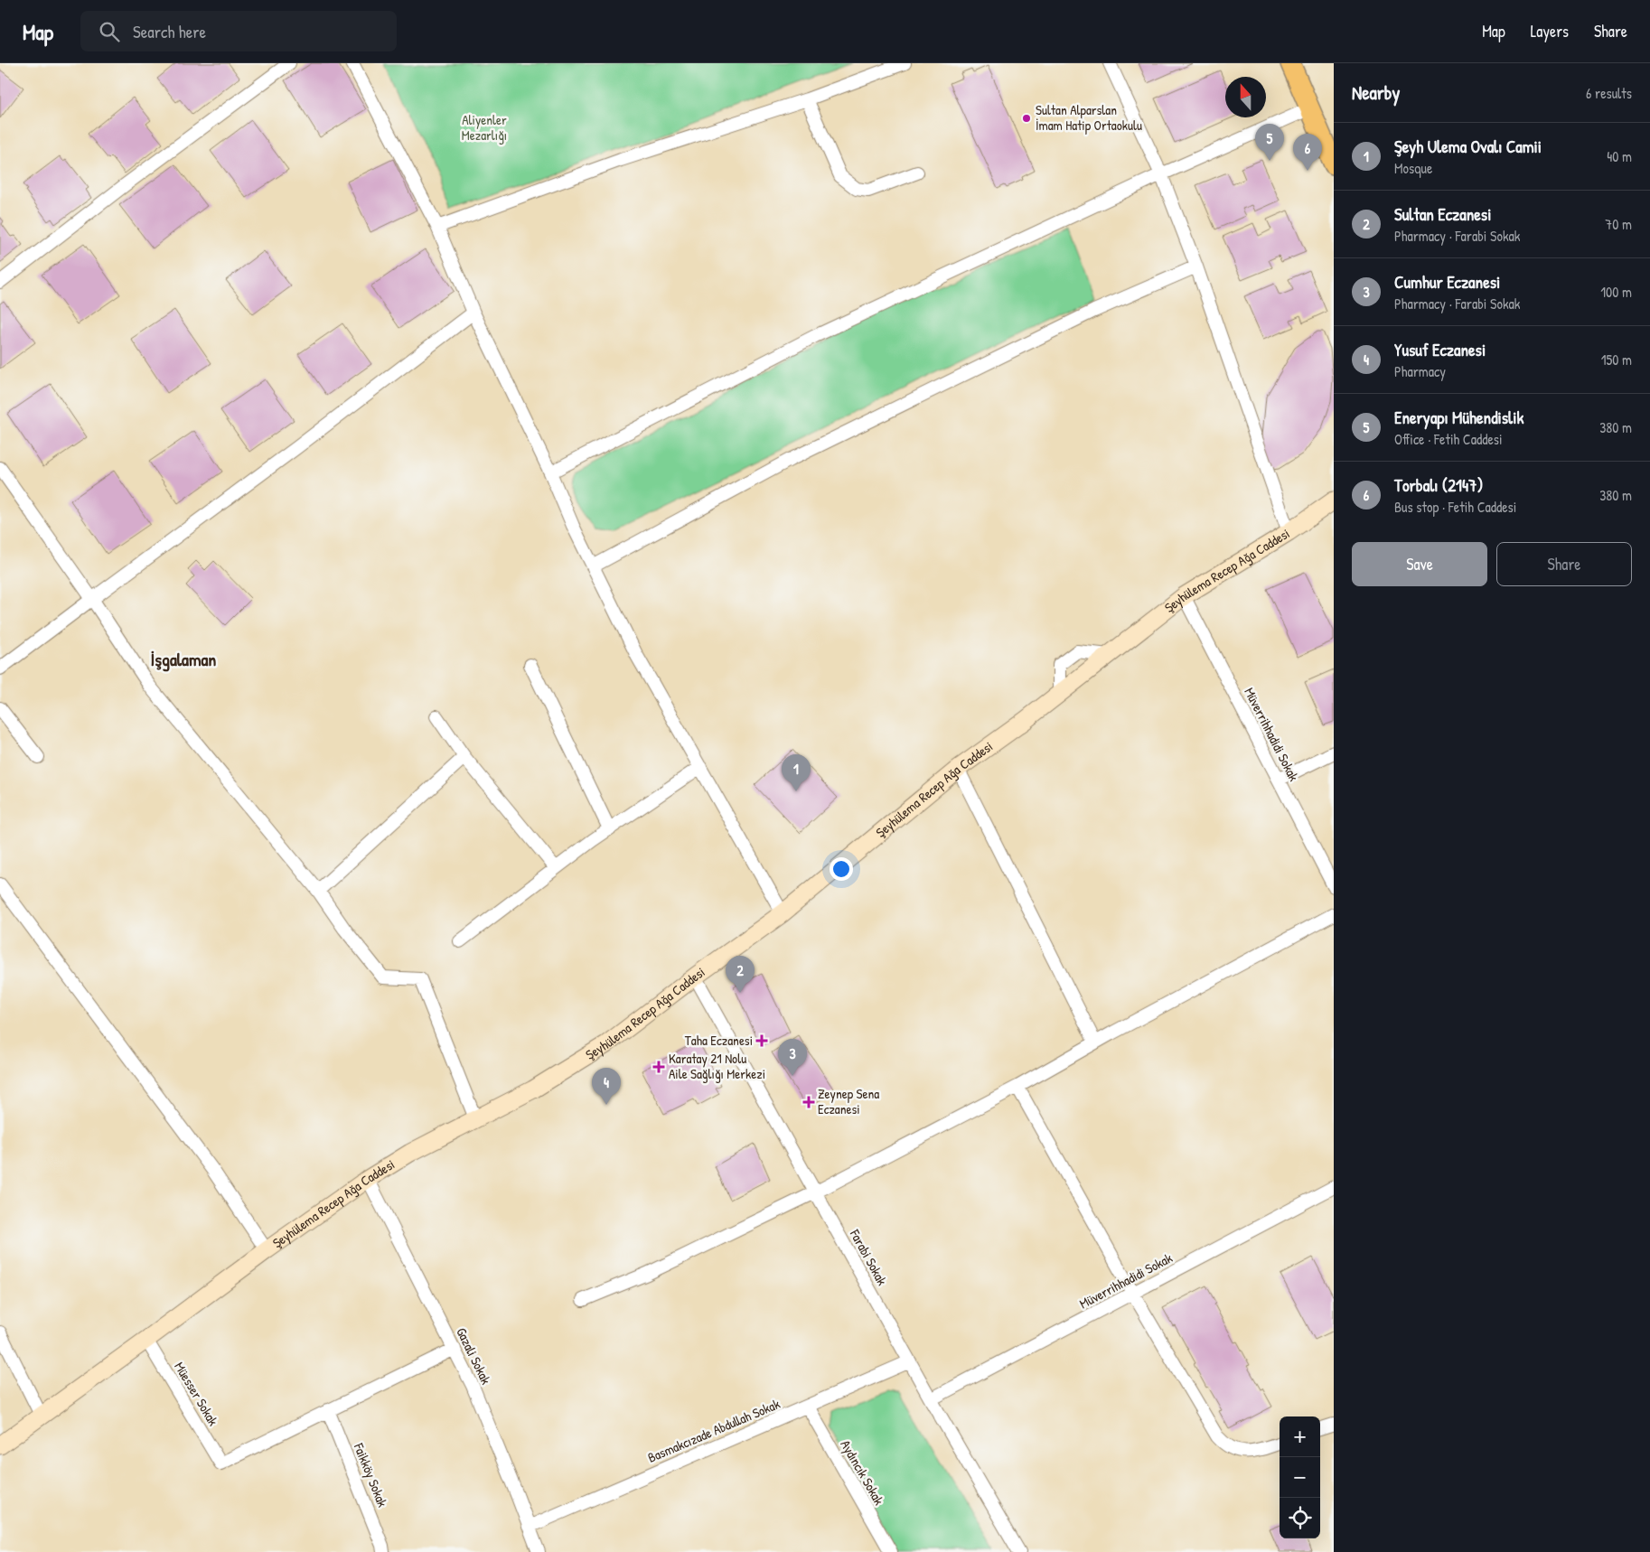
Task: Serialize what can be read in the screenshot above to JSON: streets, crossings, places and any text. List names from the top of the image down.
{
  "streets": {
    "street": [
      "Şeyhülema Recep Ağa Caddesi",
      "Müverrihhadidi Sokak",
      "Farabi Sokak",
      "Gazali Sokak",
      "Müesser Sokak",
      "Basmakcızade Abdullah Sokak",
      "Aydıncık Sokak",
      "Faikköy Sokak"
    ]
  },
  "crossings": [
    ["Şeyhülema Recep Ağa Caddesi", "Müverrihhadidi Sokak"],
    ["Şeyhülema Recep Ağa Caddesi", "Farabi Sokak"],
    ["Şeyhülema Recep Ağa Caddesi", "Gazali Sokak"],
    ["Şeyhülema Recep Ağa Caddesi", "Müesser Sokak"],
    ["Müverrihhadidi Sokak", "Farabi Sokak"],
    ["Farabi Sokak", "Basmakcızade Abdullah Sokak"],
    ["Gazali Sokak", "Basmakcızade Abdullah Sokak"],
    ["Müesser Sokak", "Faikköy Sokak"],
    ["Basmakcızade Abdullah Sokak", "Aydıncık Sokak"]
  ],
  "districts": ["İşgalaman"],
  "parks": ["Aliyenler Mezarlığı"],
  "places": {
    "other": ["Sultan Alparslan İmam Hatip Ortaokulu"],
    "health": ["Taha Eczanesi", "Karatay 21 Nolu Aile Sağlığı Merkezi", "Zeynep Sena Eczanesi"]
  },
  "north": "top",
  "page": {
    "header": "Map",
    "search": "Search here",
    "nav": ["Map", "Layers", "Share"],
    "heading": ["Nearby", "6 results"],
    "list": [
      {
        "mark": "1",
        "name": "Şeyh Ulema Ovalı Camii",
        "note": "Mosque",
        "value": "40 m"
      },
      {
        "mark": "2",
        "name": "Sultan Eczanesi",
        "note": "Pharmacy · Farabi Sokak",
        "value": "70 m"
      },
      {
        "mark": "3",
        "name": "Cumhur Eczanesi",
        "note": "Pharmacy · Farabi Sokak",
        "value": "100 m"
      },
      {
        "mark": "4",
        "name": "Yusuf Eczanesi",
        "note": "Pharmacy",
        "value": "150 m"
      },
      {
        "mark": "5",
        "name": "Eneryapı Mühendislik",
        "note": "Office · Fetih Caddesi",
        "value": "380 m"
      },
      {
        "mark": "6",
        "name": "Torbalı (2147)",
        "note": "Bus stop · Fetih Caddesi",
        "value": "380 m"
      }
    ],
    "pins": [
      "5",
      "6",
      "1",
      "2",
      "3",
      "4"
    ],
    "buttons": ["Save", "Share"],
    "map_buttons": ["+", "−"]
  }
}
